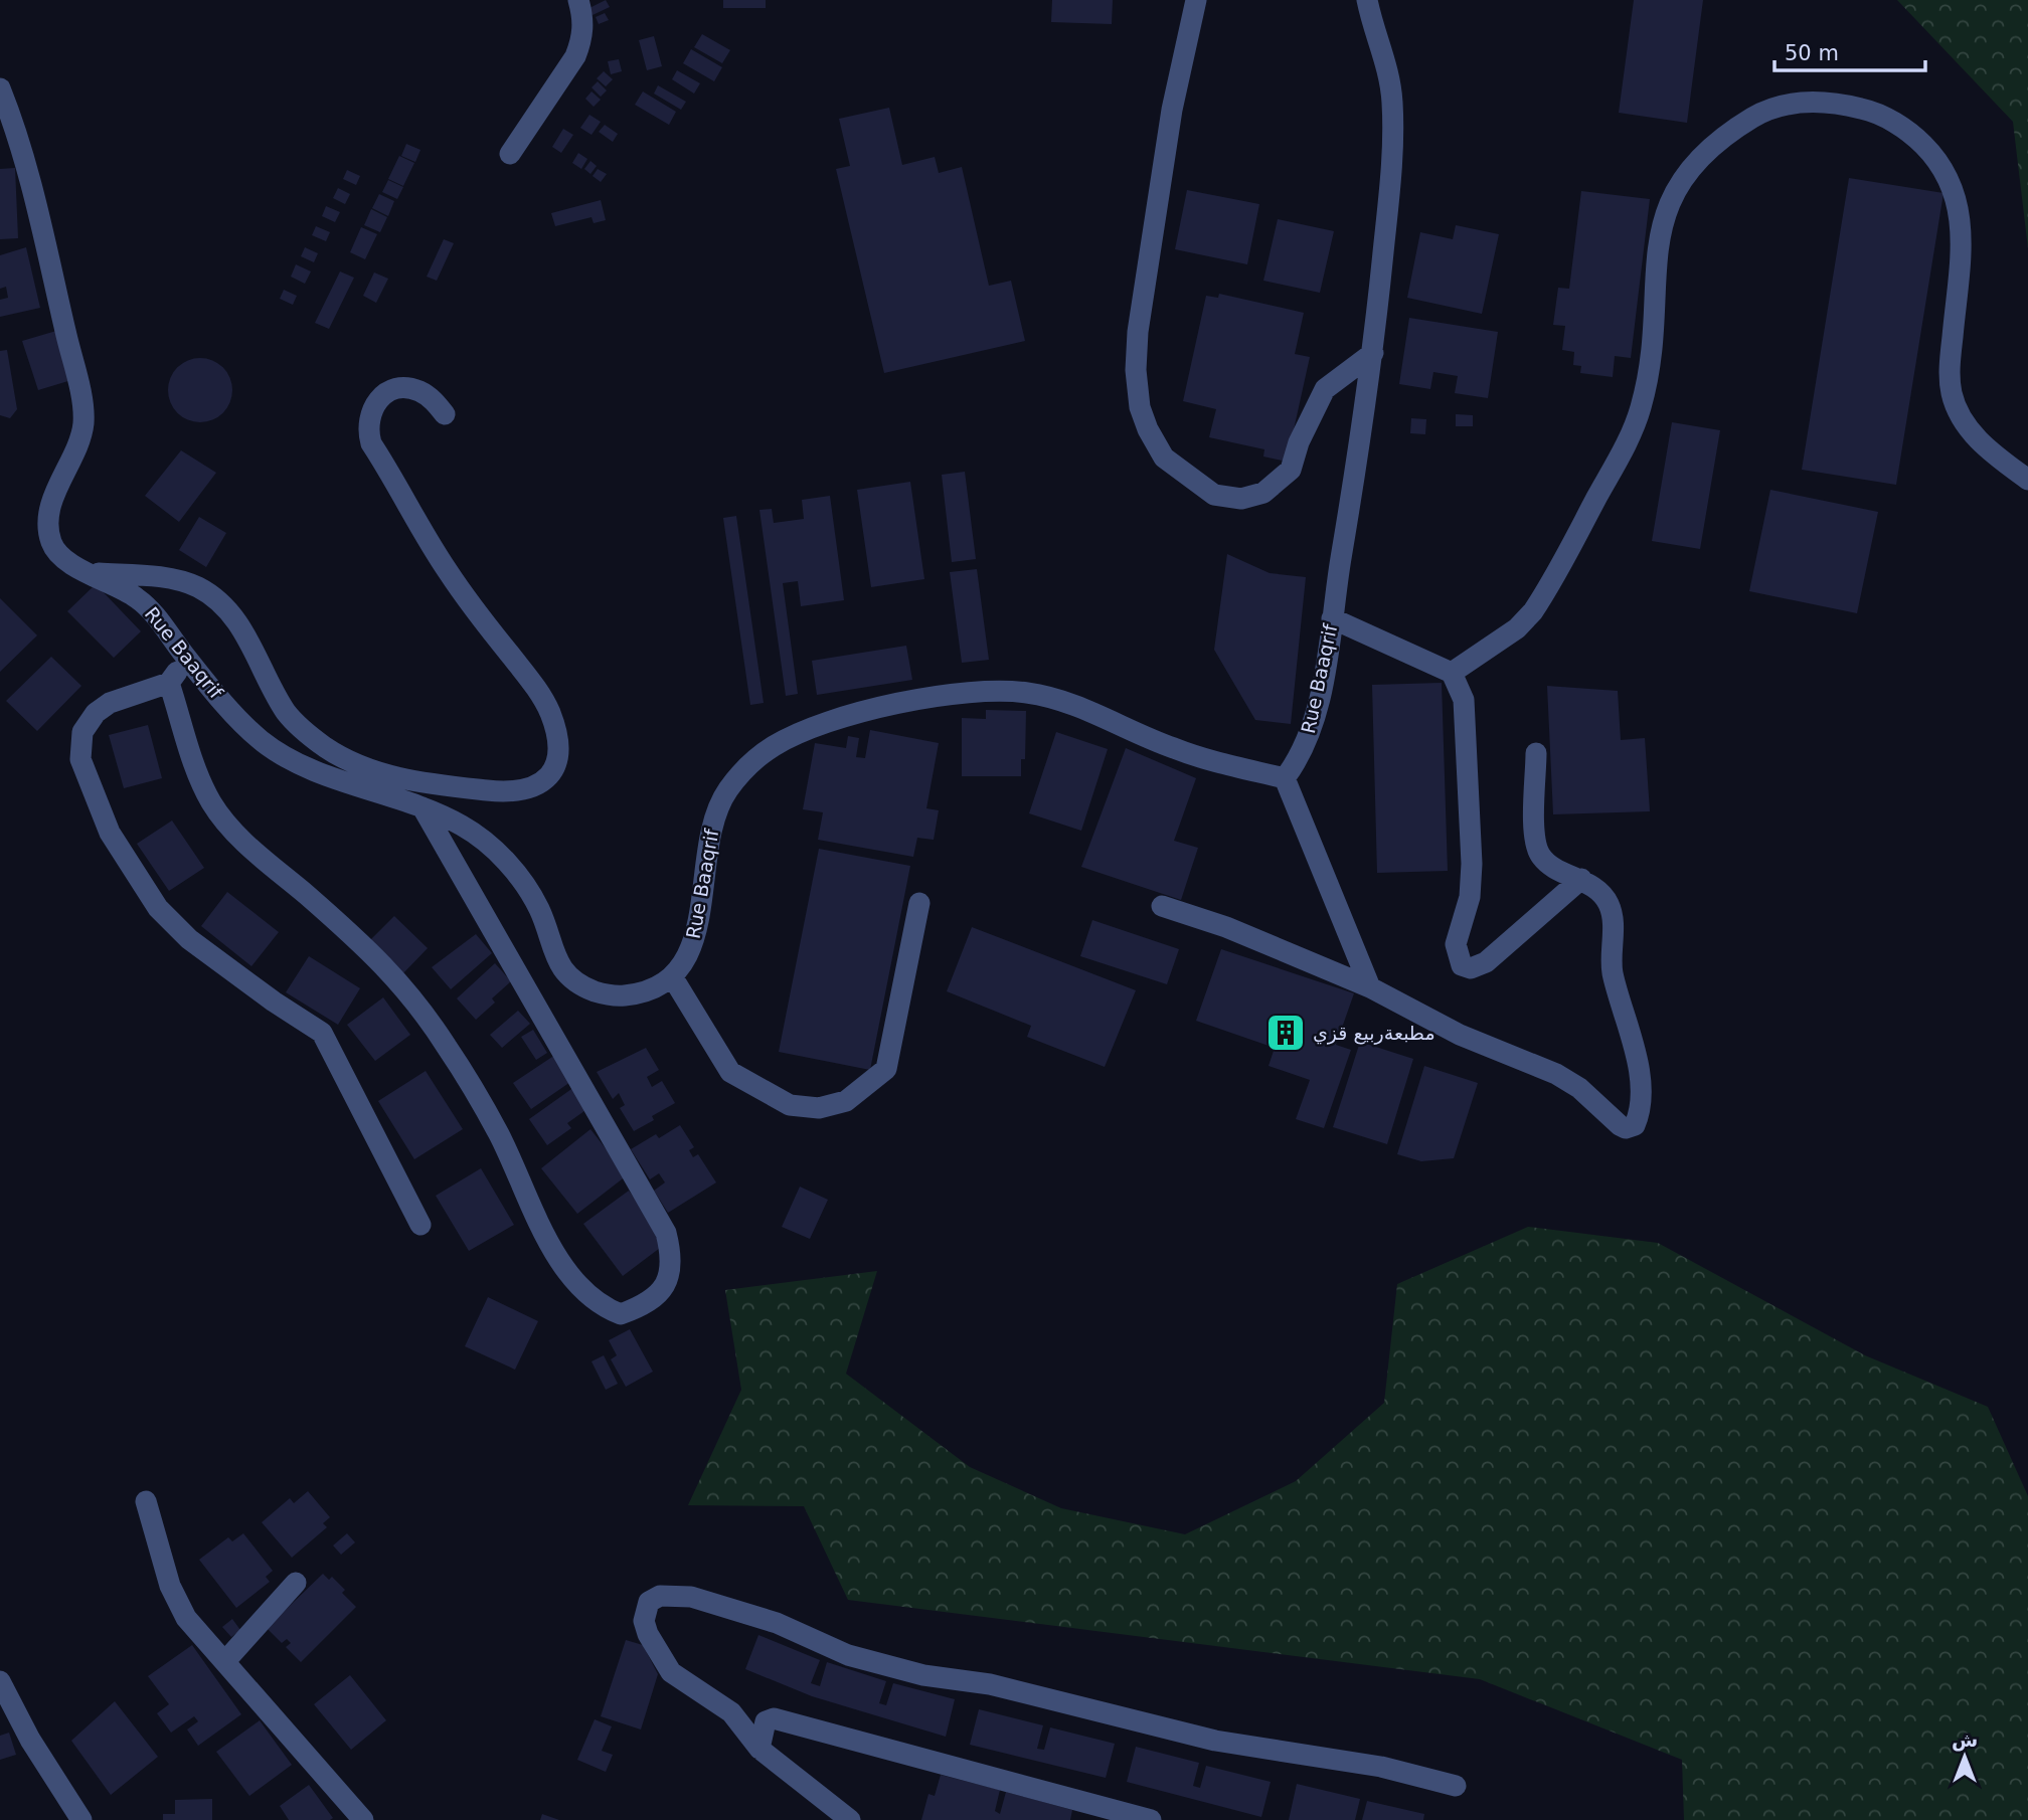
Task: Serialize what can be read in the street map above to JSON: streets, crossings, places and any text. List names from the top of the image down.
{
  "streets": {
    "street": ["Rue Baaqrif"]
  },
  "places": {
    "building": ["مطبعةربيع قزي"]
  },
  "scale_bar": "50 m",
  "north": "top"
}
